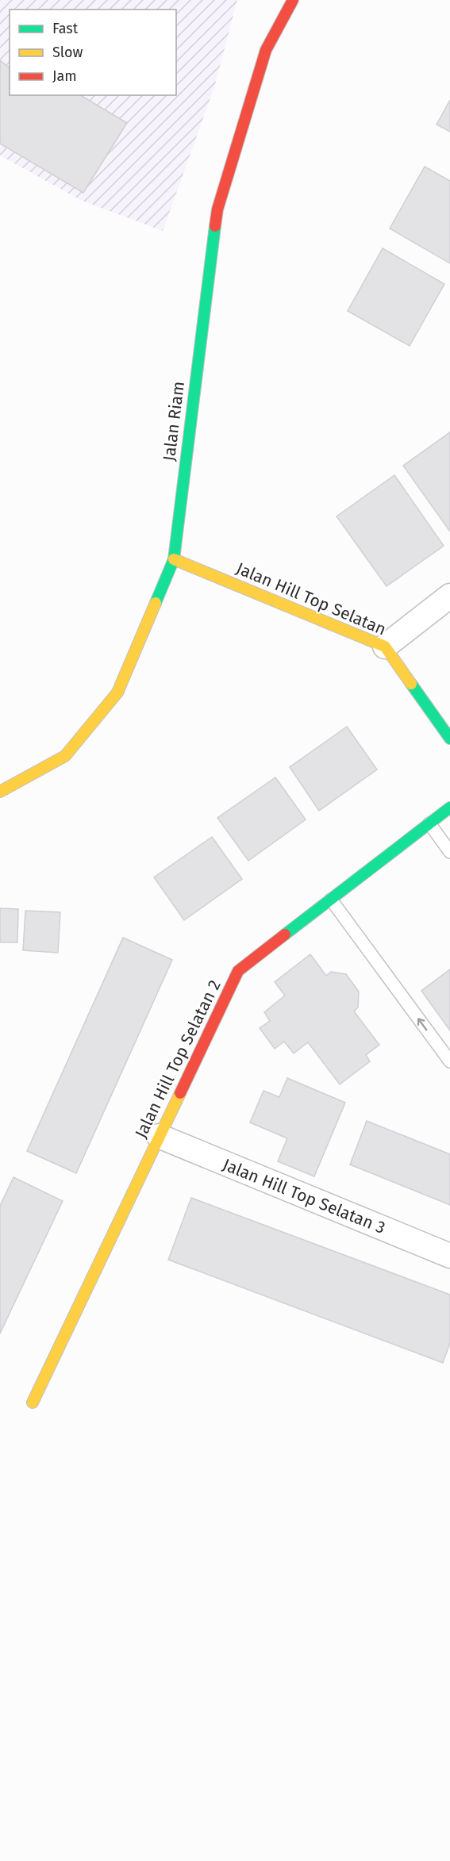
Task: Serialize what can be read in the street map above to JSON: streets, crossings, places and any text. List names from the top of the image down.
{
  "streets": {
    "street": [
      "Jalan Riam",
      "Jalan Hill Top Selatan",
      "Jalan Hill Top Selatan 2",
      "Jalan Hill Top Selatan 3"
    ]
  },
  "crossings": [
    ["Jalan Riam", "Jalan Hill Top Selatan"],
    ["Jalan Hill Top Selatan 2", "Jalan Hill Top Selatan 3"]
  ],
  "legend": ["Fast", "Slow", "Jam"]
}
